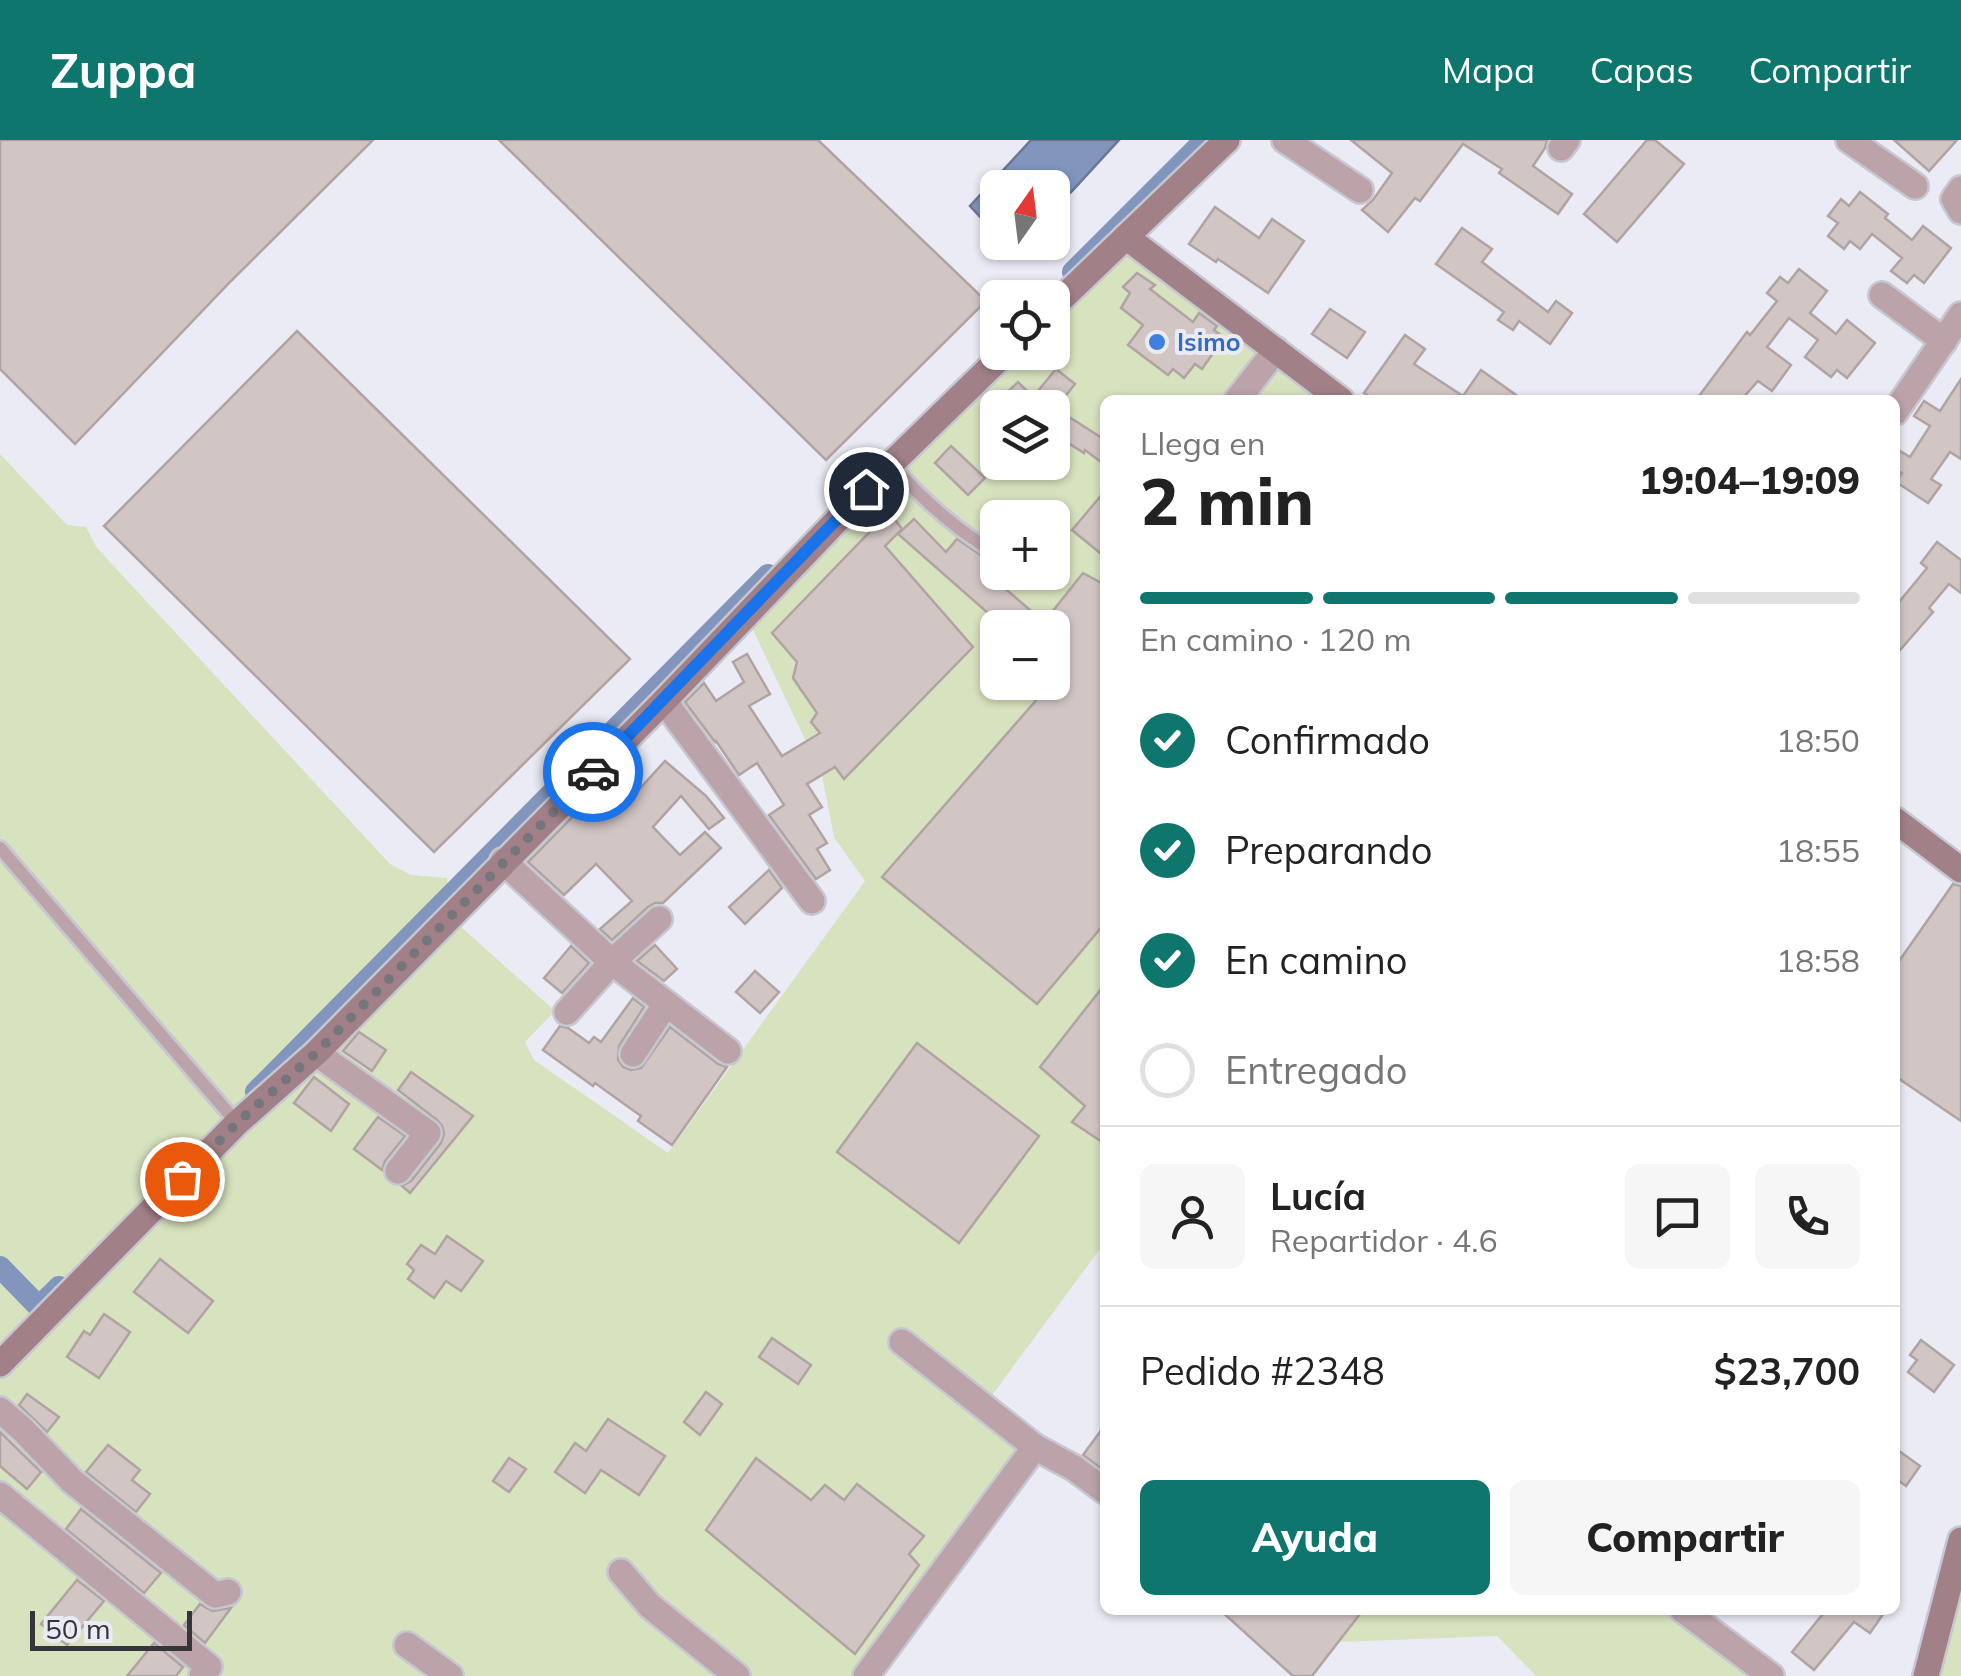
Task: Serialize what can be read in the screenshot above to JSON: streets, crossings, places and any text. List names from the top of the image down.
{
  "places": ["Isimo"],
  "scale_bar": "50 m",
  "north": "top",
  "page": {
    "header": "Zuppa",
    "nav": ["Mapa", "Capas", "Compartir"],
    "map_buttons": ["+", "−"],
    "heading": ["2 min", "Llega en", "19:04–19:09"],
    "panel": [
      "Lucía",
      "Repartidor · 4.6",
      "Pedido #2348",
      "$23,700"
    ],
    "bar": "En camino · 120 m",
    "list": [
      ["Confirmado", "18:50"],
      ["Preparando", "18:55"],
      ["En camino", "18:58"],
      "Entregado"
    ],
    "buttons": ["Ayuda", "Compartir"],
    "scale": "50 m"
  }
}
